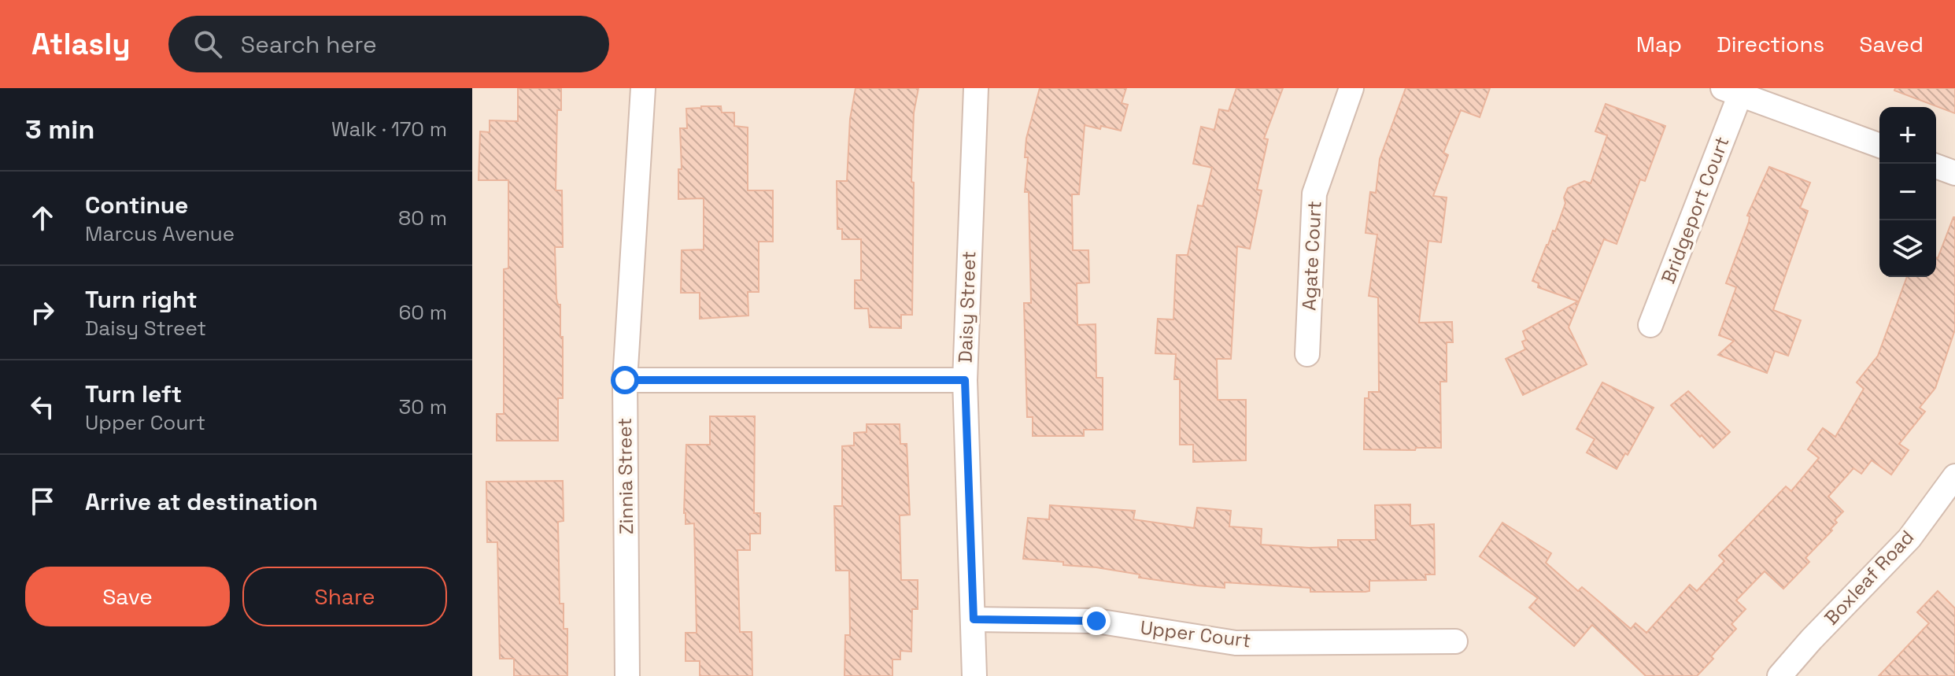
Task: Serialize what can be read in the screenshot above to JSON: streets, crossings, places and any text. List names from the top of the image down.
{
  "streets": {
    "street": [
      "Bridgeport Court",
      "Agate Court",
      "Daisy Street",
      "Zinnia Street",
      "Boxleaf Road",
      "Upper Court"
    ]
  },
  "crossings": [
    ["Daisy Street", "Upper Court"]
  ],
  "page": {
    "header": "Atlasly",
    "search": "Search here",
    "nav": ["Map", "Directions", "Saved"],
    "heading": ["3 min", "Walk · 170 m"],
    "map_buttons": ["+", "−"],
    "list": [
      ["Continue", "Marcus Avenue", "80 m"],
      ["Turn right", "Daisy Street", "60 m"],
      ["Turn left", "Upper Court", "30 m"],
      "Arrive at destination"
    ],
    "buttons": ["Save", "Share"]
  }
}
